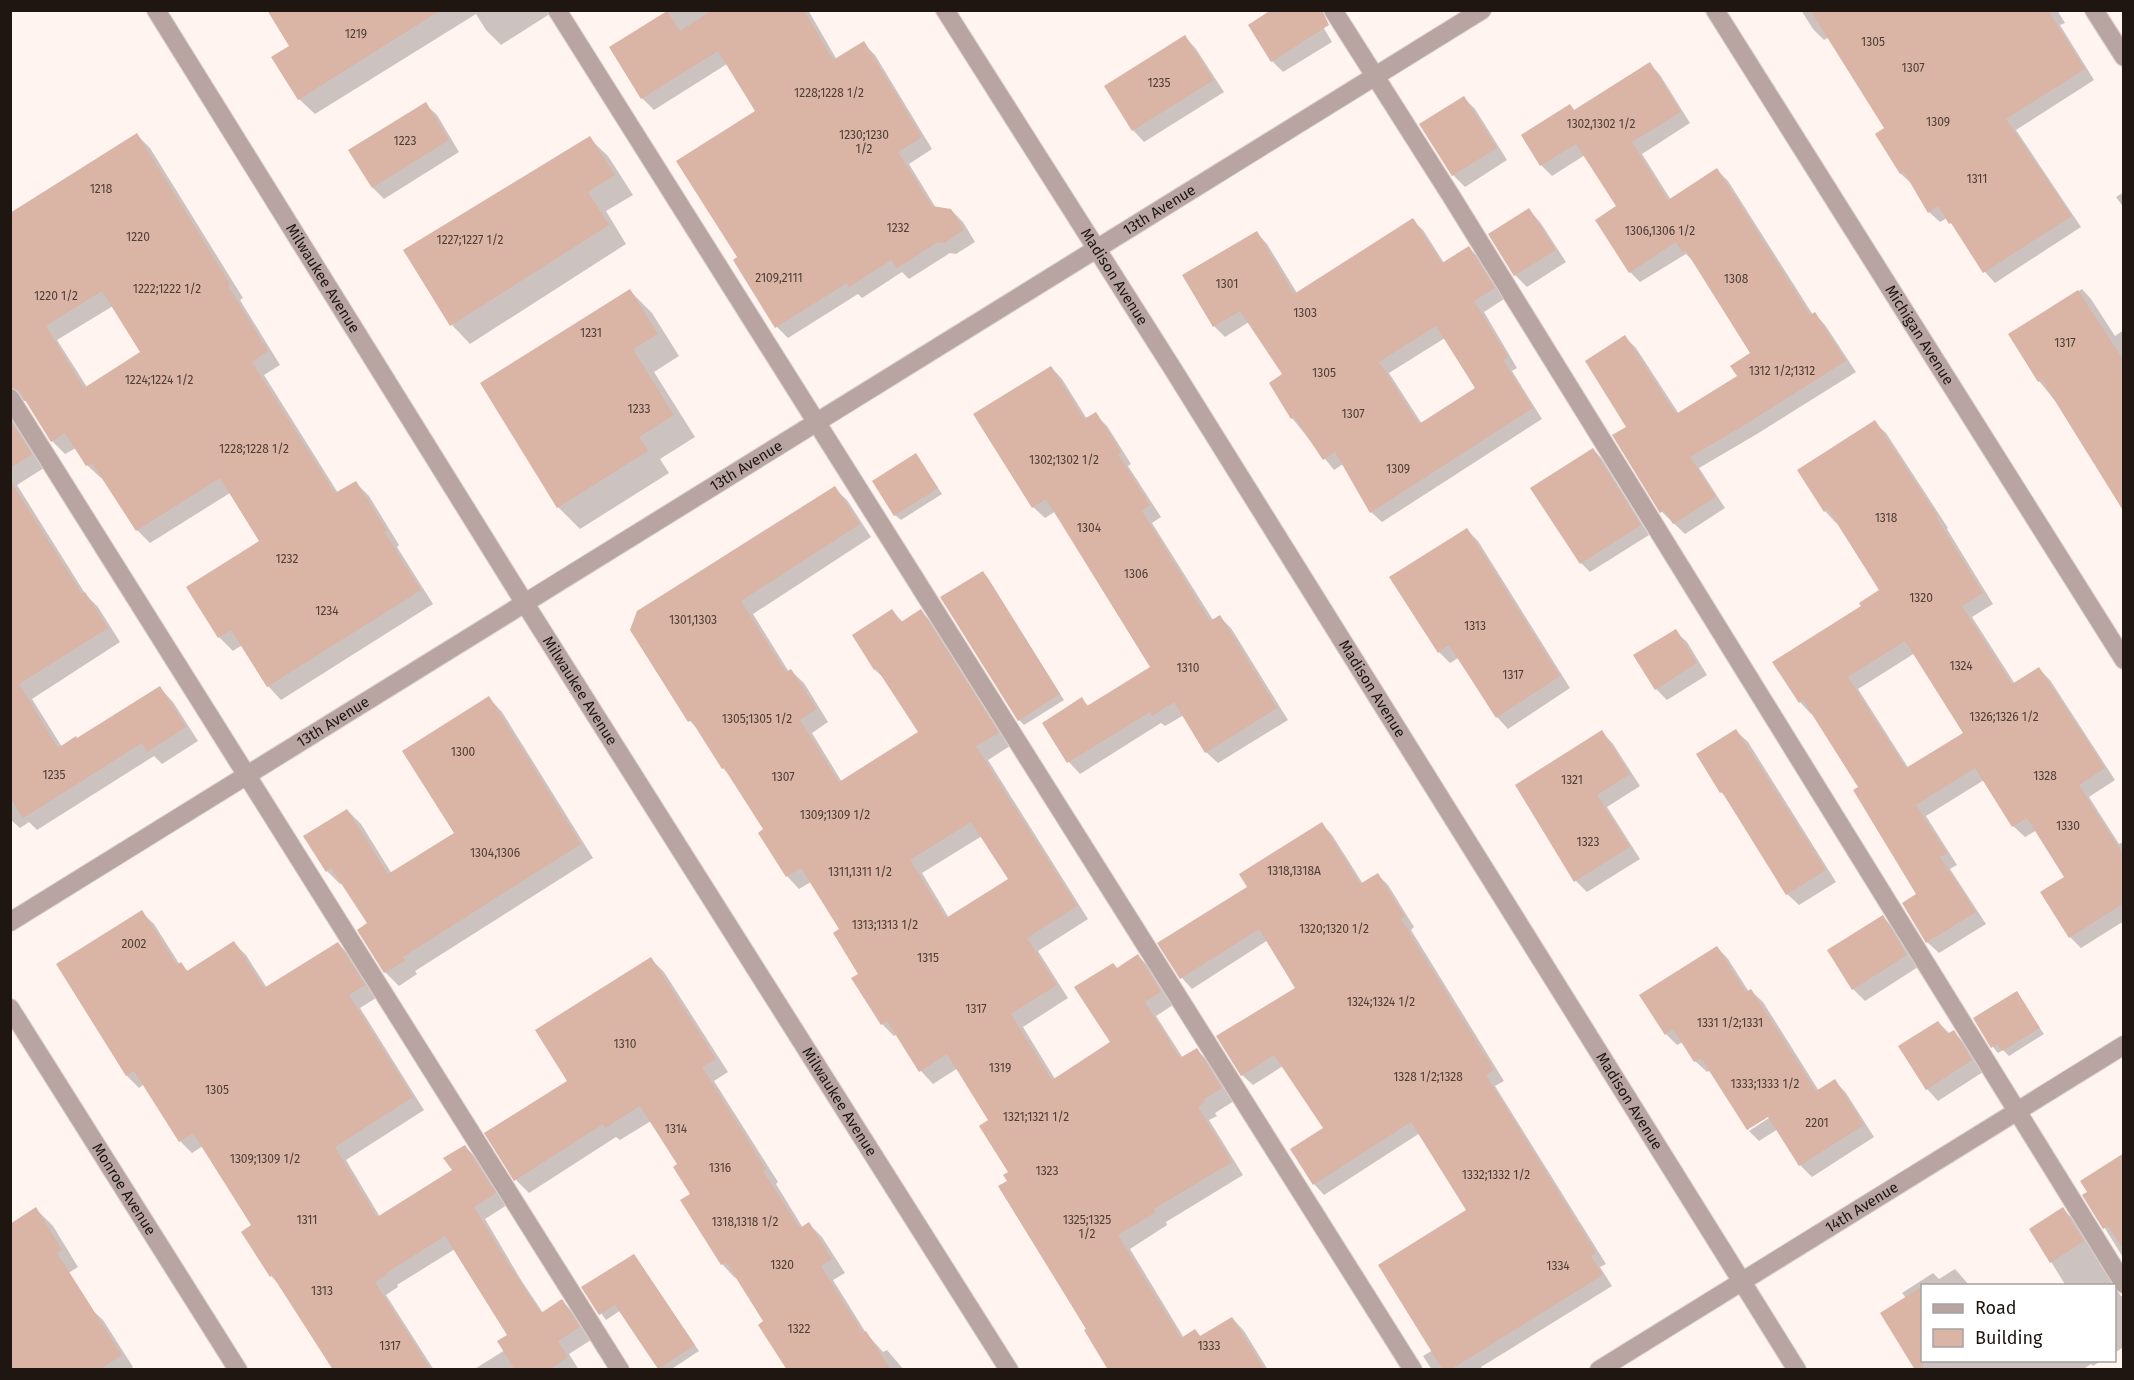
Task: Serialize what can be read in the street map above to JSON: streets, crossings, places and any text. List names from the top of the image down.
{
  "streets": {
    "street": [
      "13th Avenue",
      "Madison Avenue",
      "Milwaukee Avenue",
      "Michigan Avenue",
      "Monroe Avenue",
      "14th Avenue"
    ]
  },
  "crossings": [
    ["13th Avenue", "Madison Avenue"],
    ["13th Avenue", "Milwaukee Avenue"],
    ["Madison Avenue", "14th Avenue"]
  ],
  "house_numbers": [
    "1219",
    "1305",
    "1307",
    "1235",
    "1228;1228 1/2",
    "1309",
    "1302,1302 1/2",
    "1230;1230 1/2",
    "1223",
    "1311",
    "1218",
    "1232",
    "1306,1306 1/2",
    "1220",
    "1227;1227 1/2",
    "2109,2111",
    "1308",
    "1301",
    "1222;1222 1/2",
    "1220 1/2",
    "1303",
    "1231",
    "1317",
    "1312 1/2;1312",
    "1305",
    "1224;1224 1/2",
    "1233",
    "1307",
    "1228;1228 1/2",
    "1302;1302 1/2",
    "1309",
    "1318",
    "1304",
    "1232",
    "1306",
    "1320",
    "1234",
    "1301,1303",
    "1313",
    "1324",
    "1310",
    "1317",
    "1326;1326 1/2",
    "1305;1305 1/2",
    "1300",
    "1235",
    "1328",
    "1307",
    "1321",
    "1309;1309 1/2",
    "1330",
    "1323",
    "1304,1306",
    "1318,1318A",
    "1311,1311 1/2",
    "1313;1313 1/2",
    "1320;1320 1/2",
    "2002",
    "1315",
    "1324;1324 1/2",
    "1317",
    "1331 1/2;1331",
    "1310",
    "1319",
    "1328 1/2;1328",
    "1333;1333 1/2",
    "1305",
    "1321;1321 1/2",
    "2201",
    "1314",
    "1309;1309 1/2",
    "1316",
    "1323",
    "1332;1332 1/2",
    "1311",
    "1325;1325 1/2",
    "1318,1318 1/2",
    "1320",
    "1334",
    "1313",
    "1322",
    "1317",
    "1333"
  ],
  "legend": ["Road", "Building"]
}
